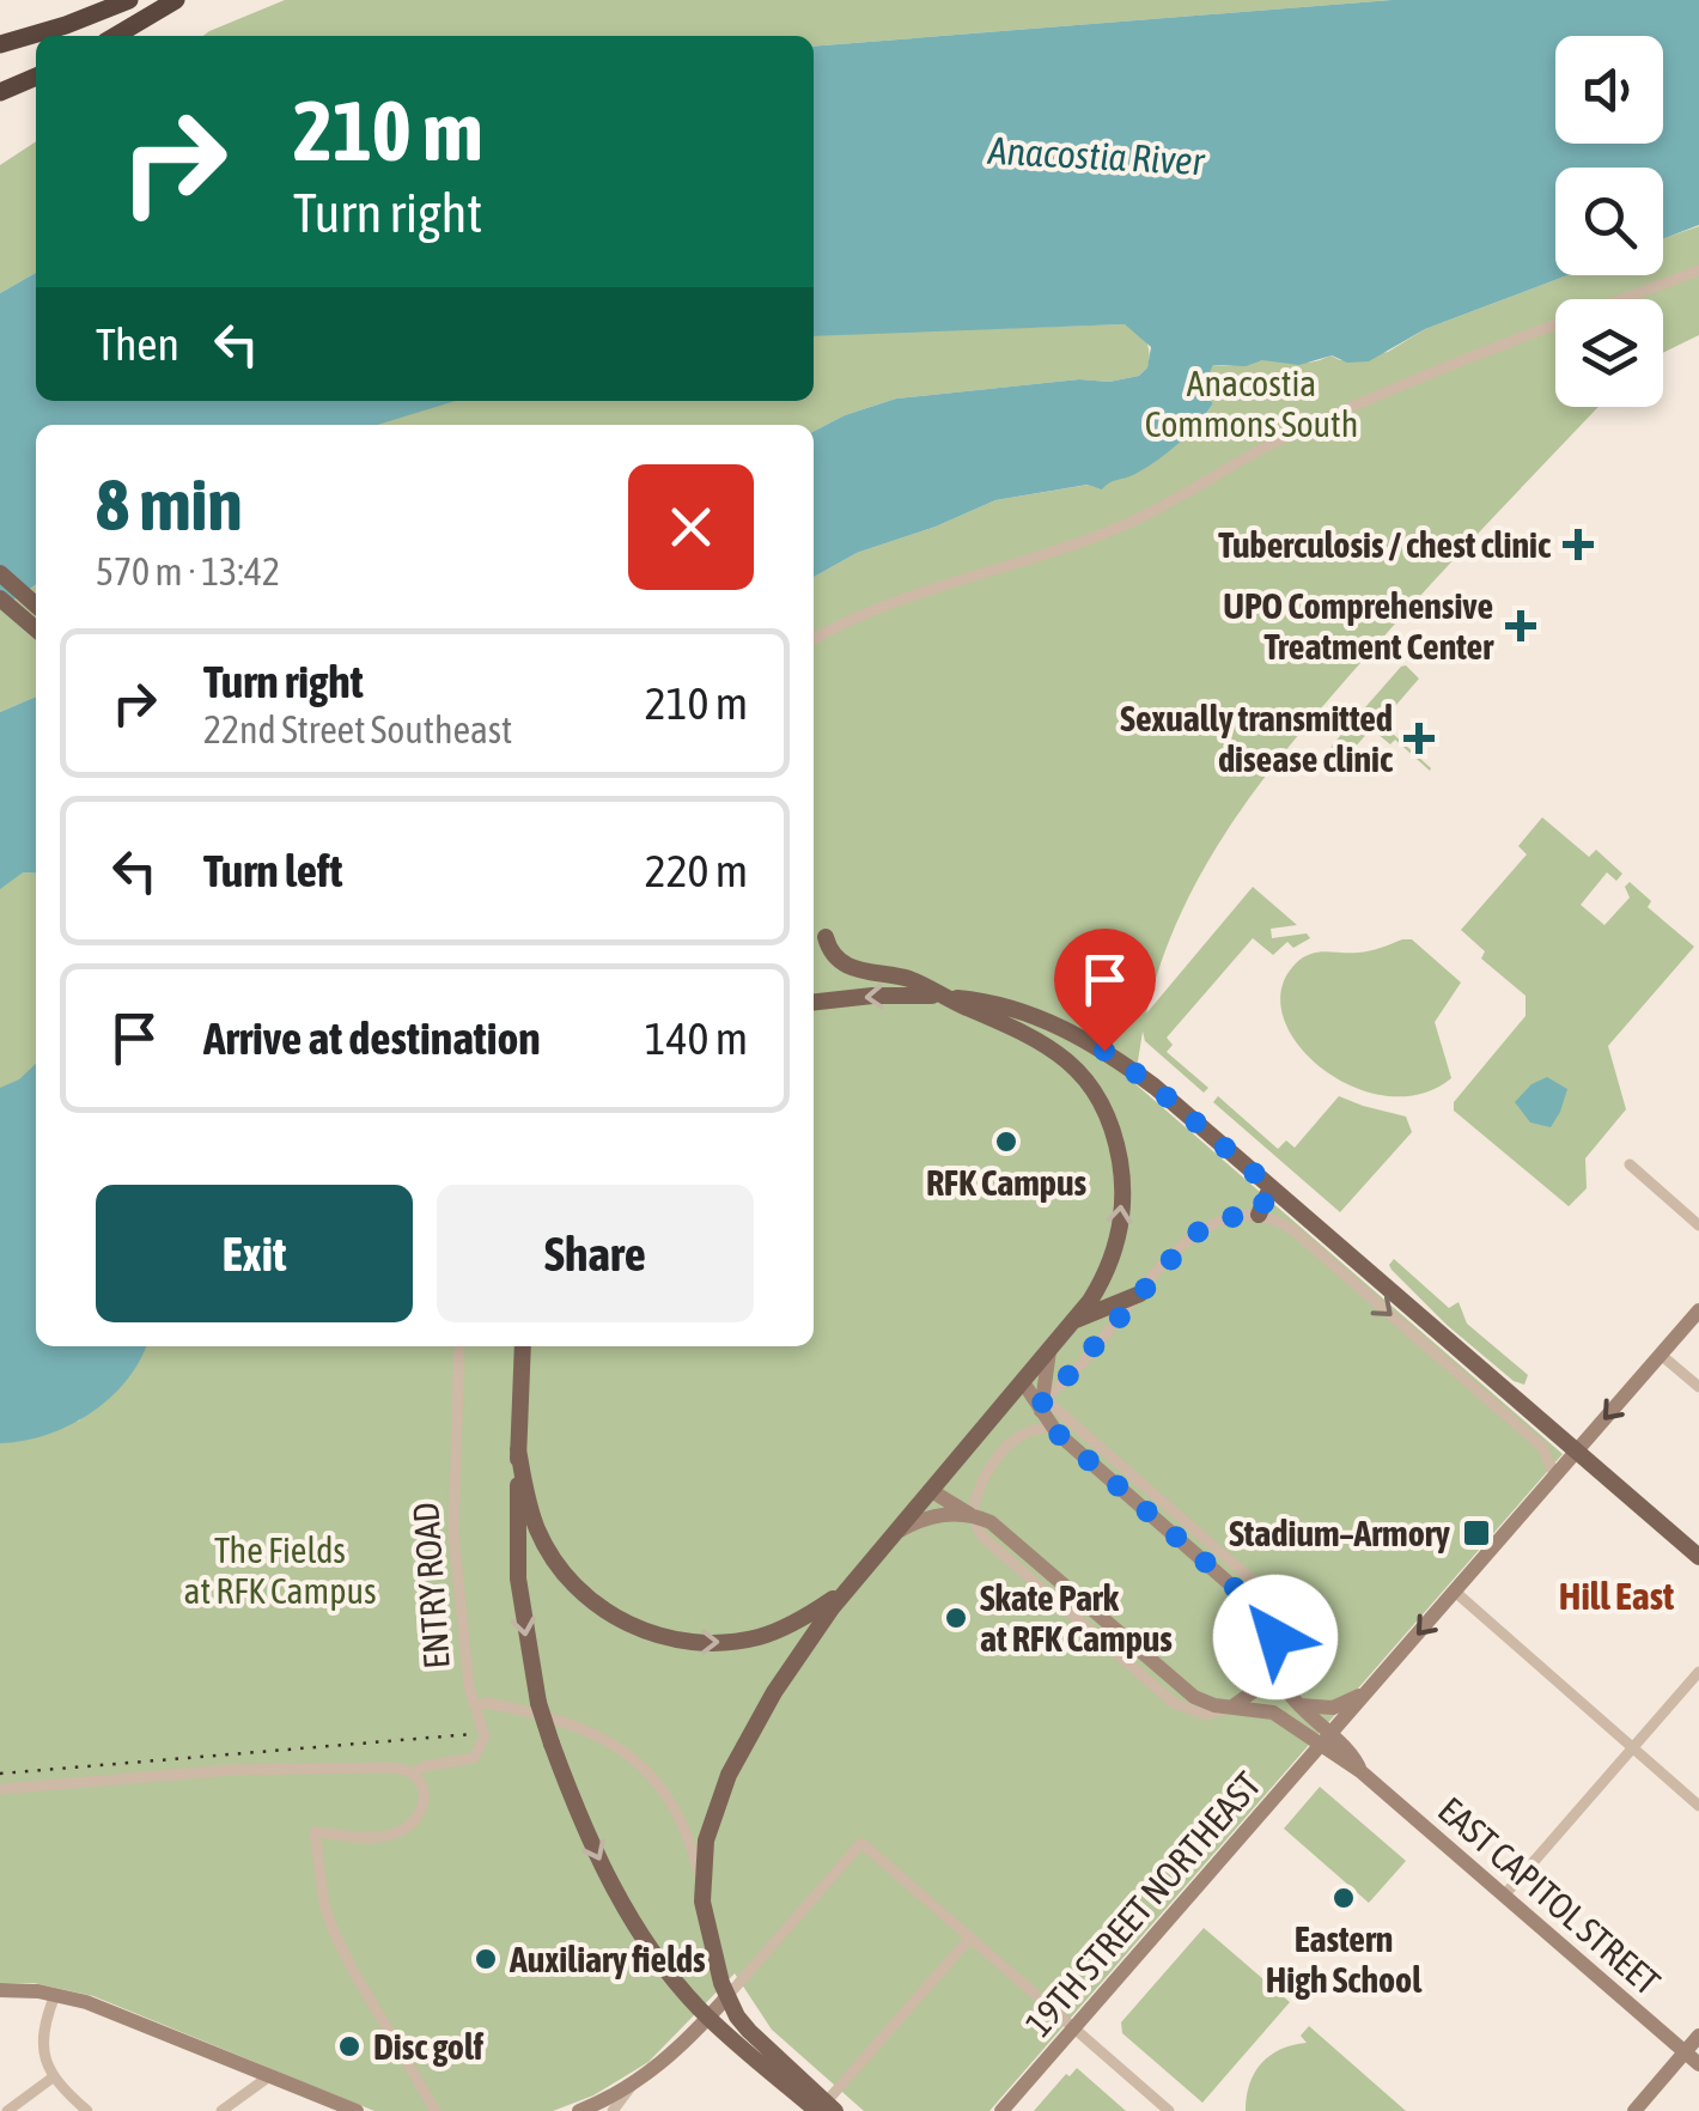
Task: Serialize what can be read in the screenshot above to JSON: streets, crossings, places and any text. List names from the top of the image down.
{
  "streets": {
    "main road": ["EAST CAPITOL STREET", "19TH STREET NORTHEAST"],
    "street": ["ENTRY ROAD"]
  },
  "crossings": [
    ["EAST CAPITOL STREET", "19TH STREET NORTHEAST"]
  ],
  "districts": ["Hill East"],
  "water": ["Anacostia River"],
  "parks": ["Anacostia Commons South", "The Fields at RFK Campus"],
  "places": {
    "health": ["Tuberculosis / chest clinic", "UPO Comprehensive Treatment Center", "Sexually transmitted disease clinic"],
    "other": [
      "RFK Campus",
      "Skate Park at RFK Campus",
      "Eastern High School",
      "Auxiliary fields",
      "Disc golf"
    ],
    "transit": ["Stadium–Armory"]
  },
  "page": {
    "turn": ["210 m", "Turn right"],
    "then": "Then",
    "heading": ["8 min", "570 m · 13:42"],
    "list": [
      {
        "name": "Turn right",
        "note": "22nd Street Southeast",
        "value": "210 m"
      },
      {
        "name": "Turn left",
        "value": "220 m"
      },
      {
        "name": "Arrive at destination",
        "value": "140 m"
      }
    ],
    "buttons": ["Exit", "Share"]
  }
}
